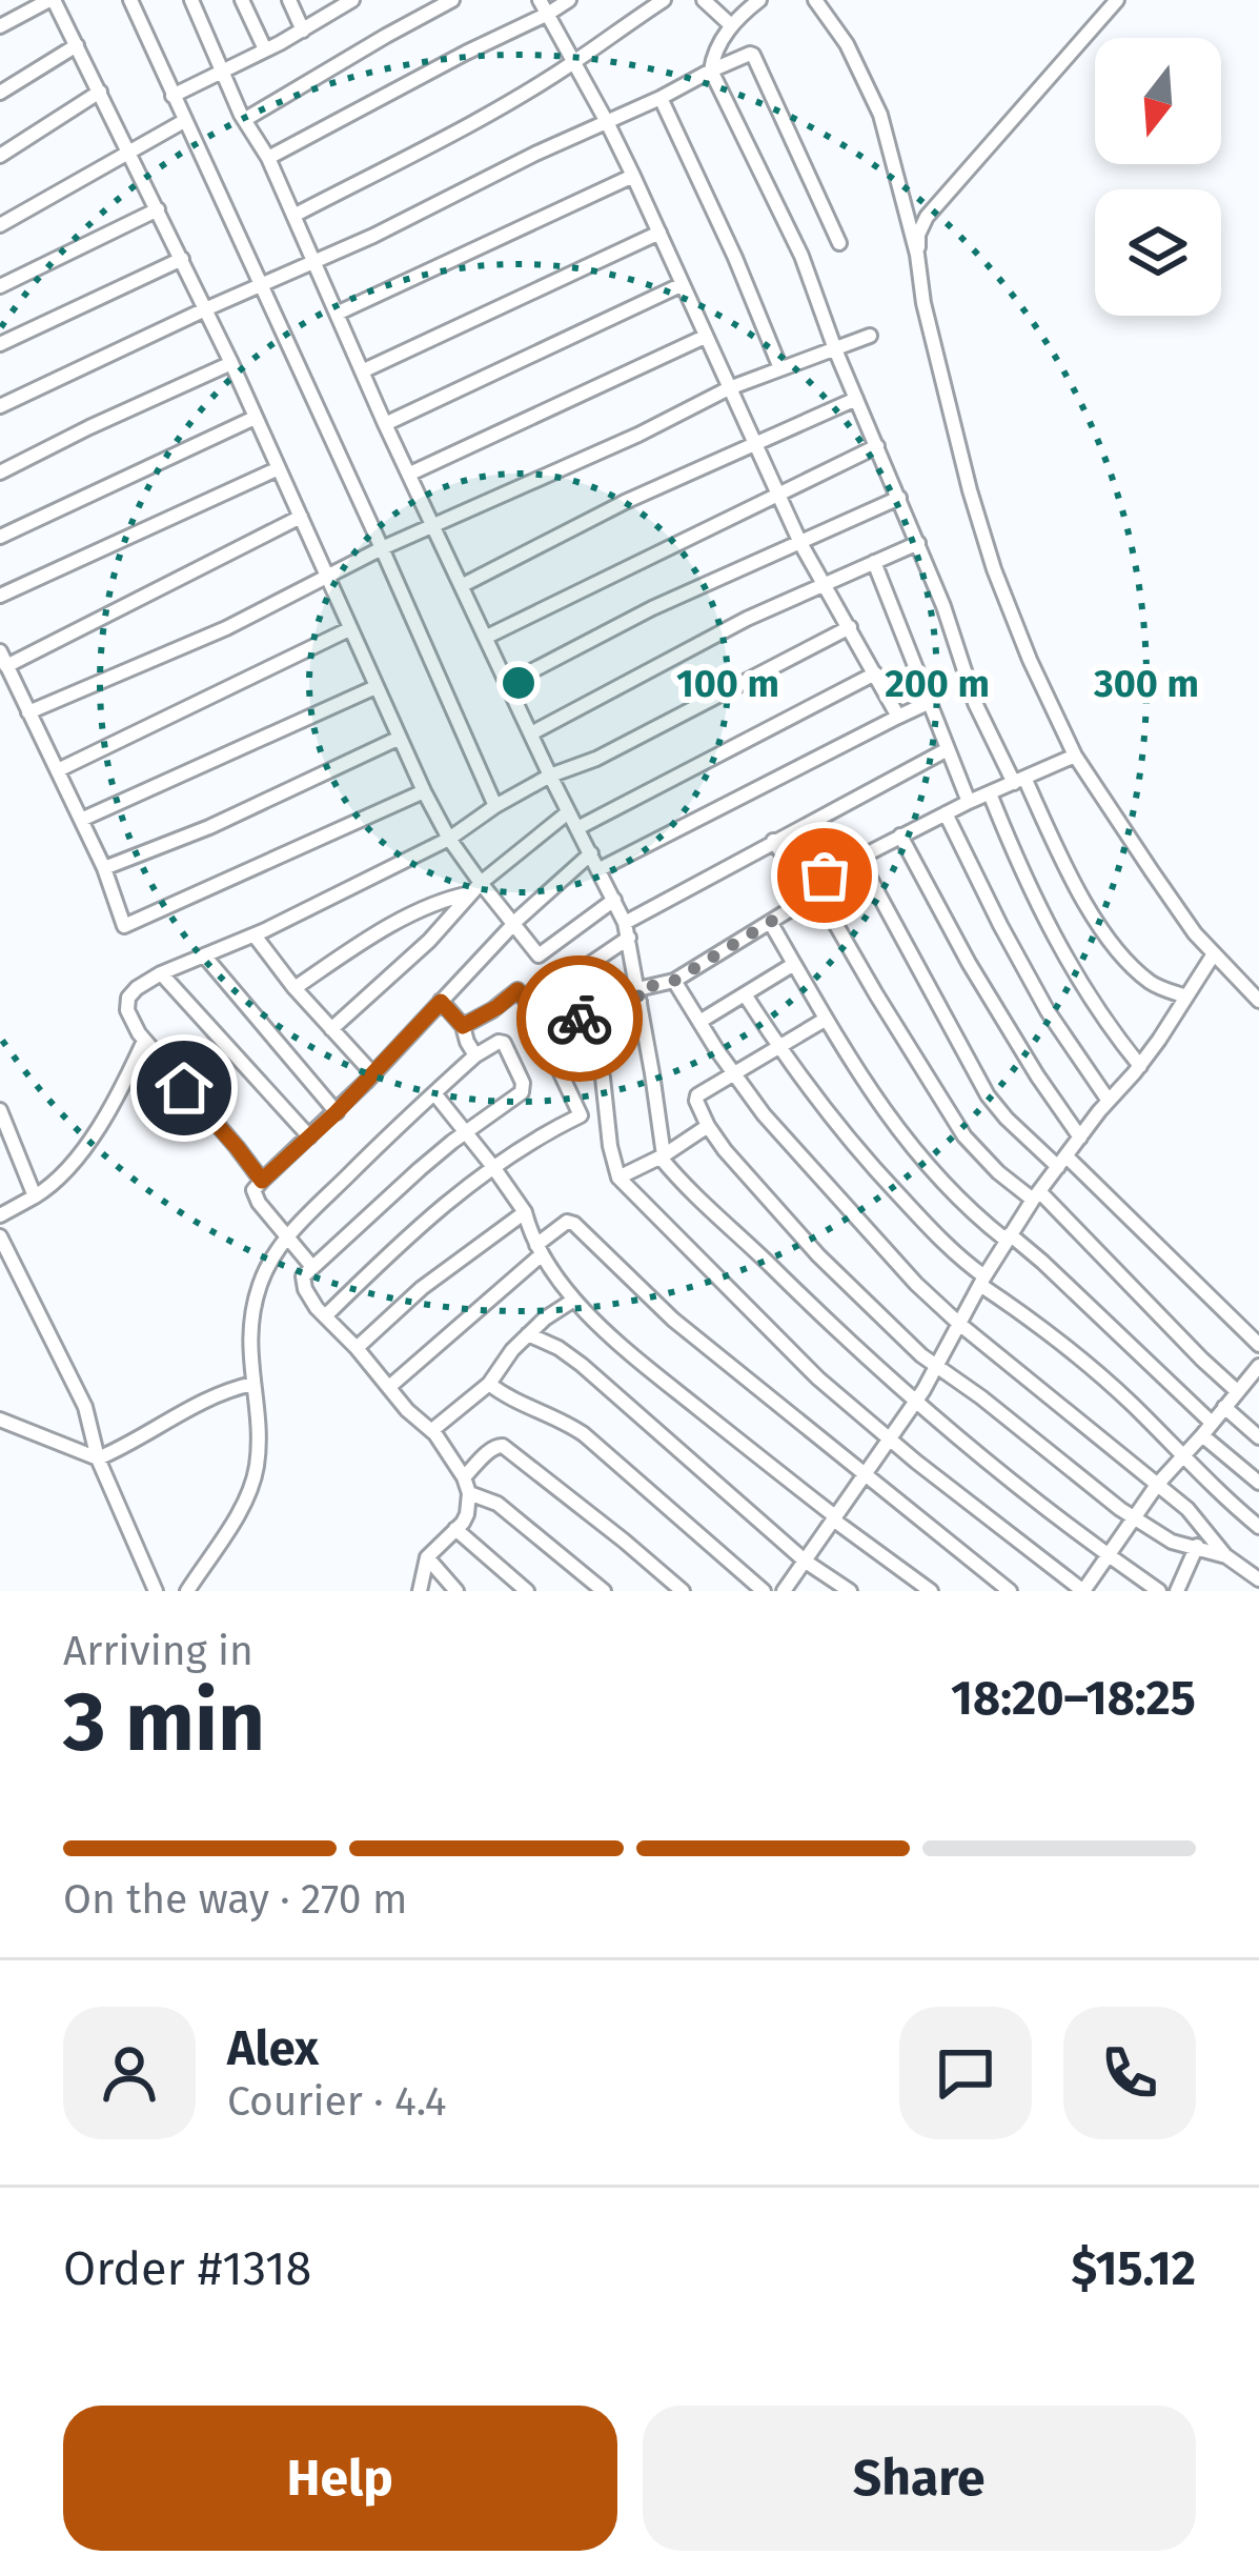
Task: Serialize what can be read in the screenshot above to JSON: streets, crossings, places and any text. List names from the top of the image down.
{
  "north": "bottom",
  "page": {
    "heading": ["3 min", "Arriving in", "18:20–18:25"],
    "panel": [
      "Alex",
      "Courier · 4.4",
      "Order #1318",
      "$15.12"
    ],
    "bar": "On the way · 270 m",
    "buttons": ["Help", "Share"]
  },
  "rings": ["100 m", "200 m", "300 m"]
}
